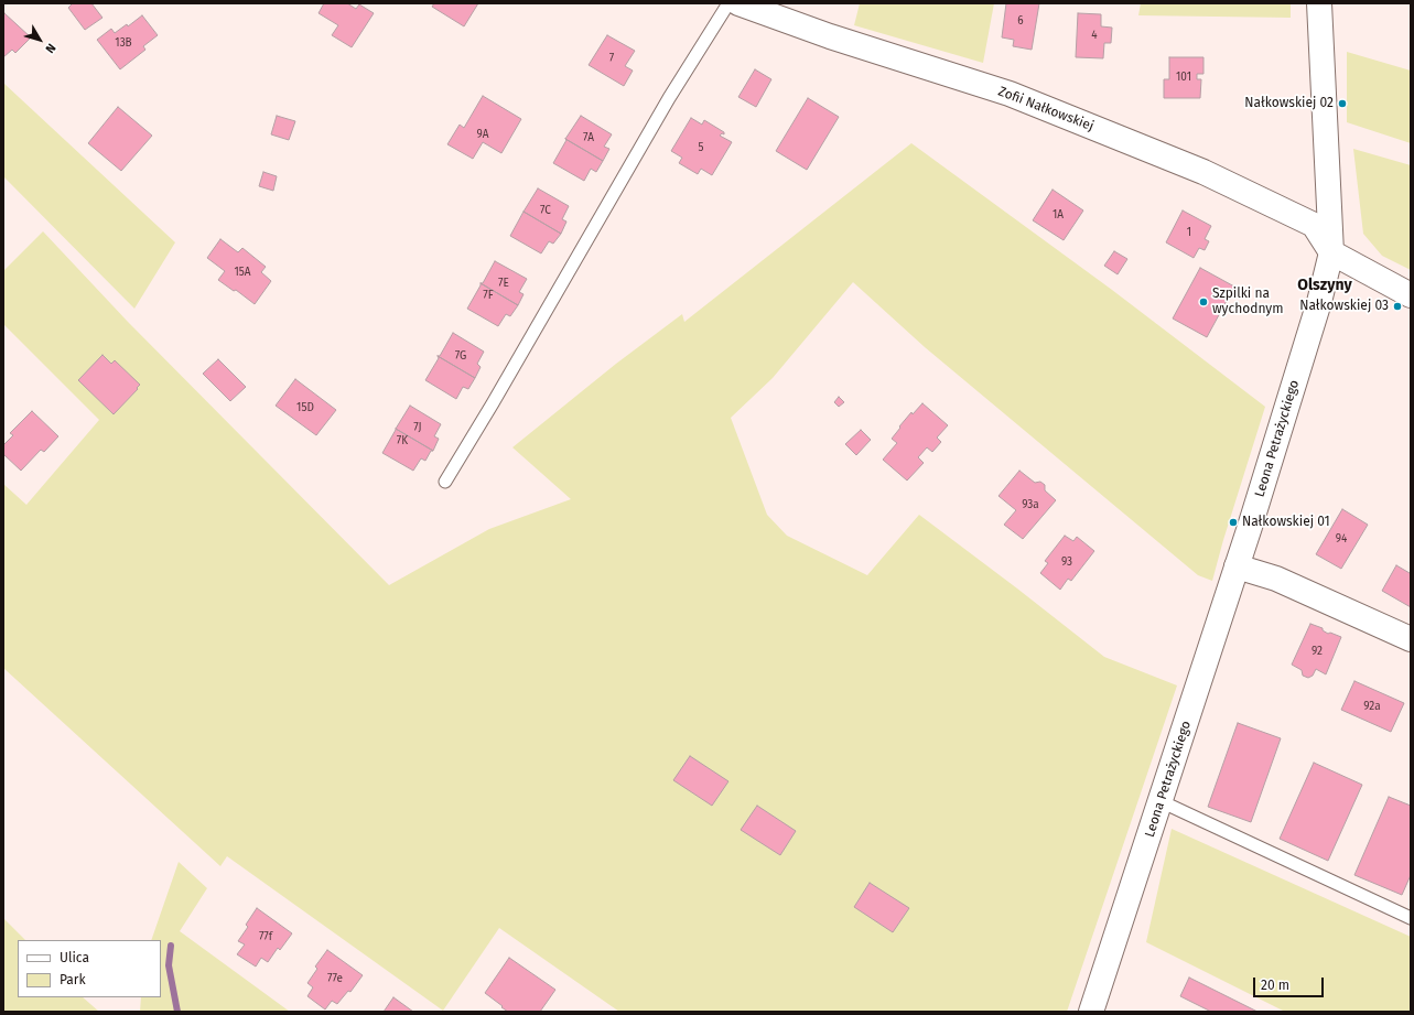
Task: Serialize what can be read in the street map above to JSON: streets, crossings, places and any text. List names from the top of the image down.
{
  "streets": {
    "street": ["Zofii Nałkowskiej", "Leona Petrażyckiego"]
  },
  "crossings": [
    ["Zofii Nałkowskiej", "Leona Petrażyckiego"]
  ],
  "districts": ["Olszyny"],
  "places": [
    "Nałkowskiej 02",
    "Szpilki na wychodnym",
    "Nałkowskiej 03",
    "Nałkowskiej 01"
  ],
  "house_numbers": [
    "6",
    "4",
    "13B",
    "7",
    "101",
    "9A",
    "7A",
    "5",
    "7C",
    "1A",
    "1",
    "15A",
    "7E",
    "7F",
    "7G",
    "15D",
    "7J",
    "7K",
    "93a",
    "94",
    "93",
    "92",
    "92a",
    "77f",
    "77e"
  ],
  "legend": ["Ulica", "Park"],
  "scale_bar": "20 m",
  "north": "bottom right"
}
